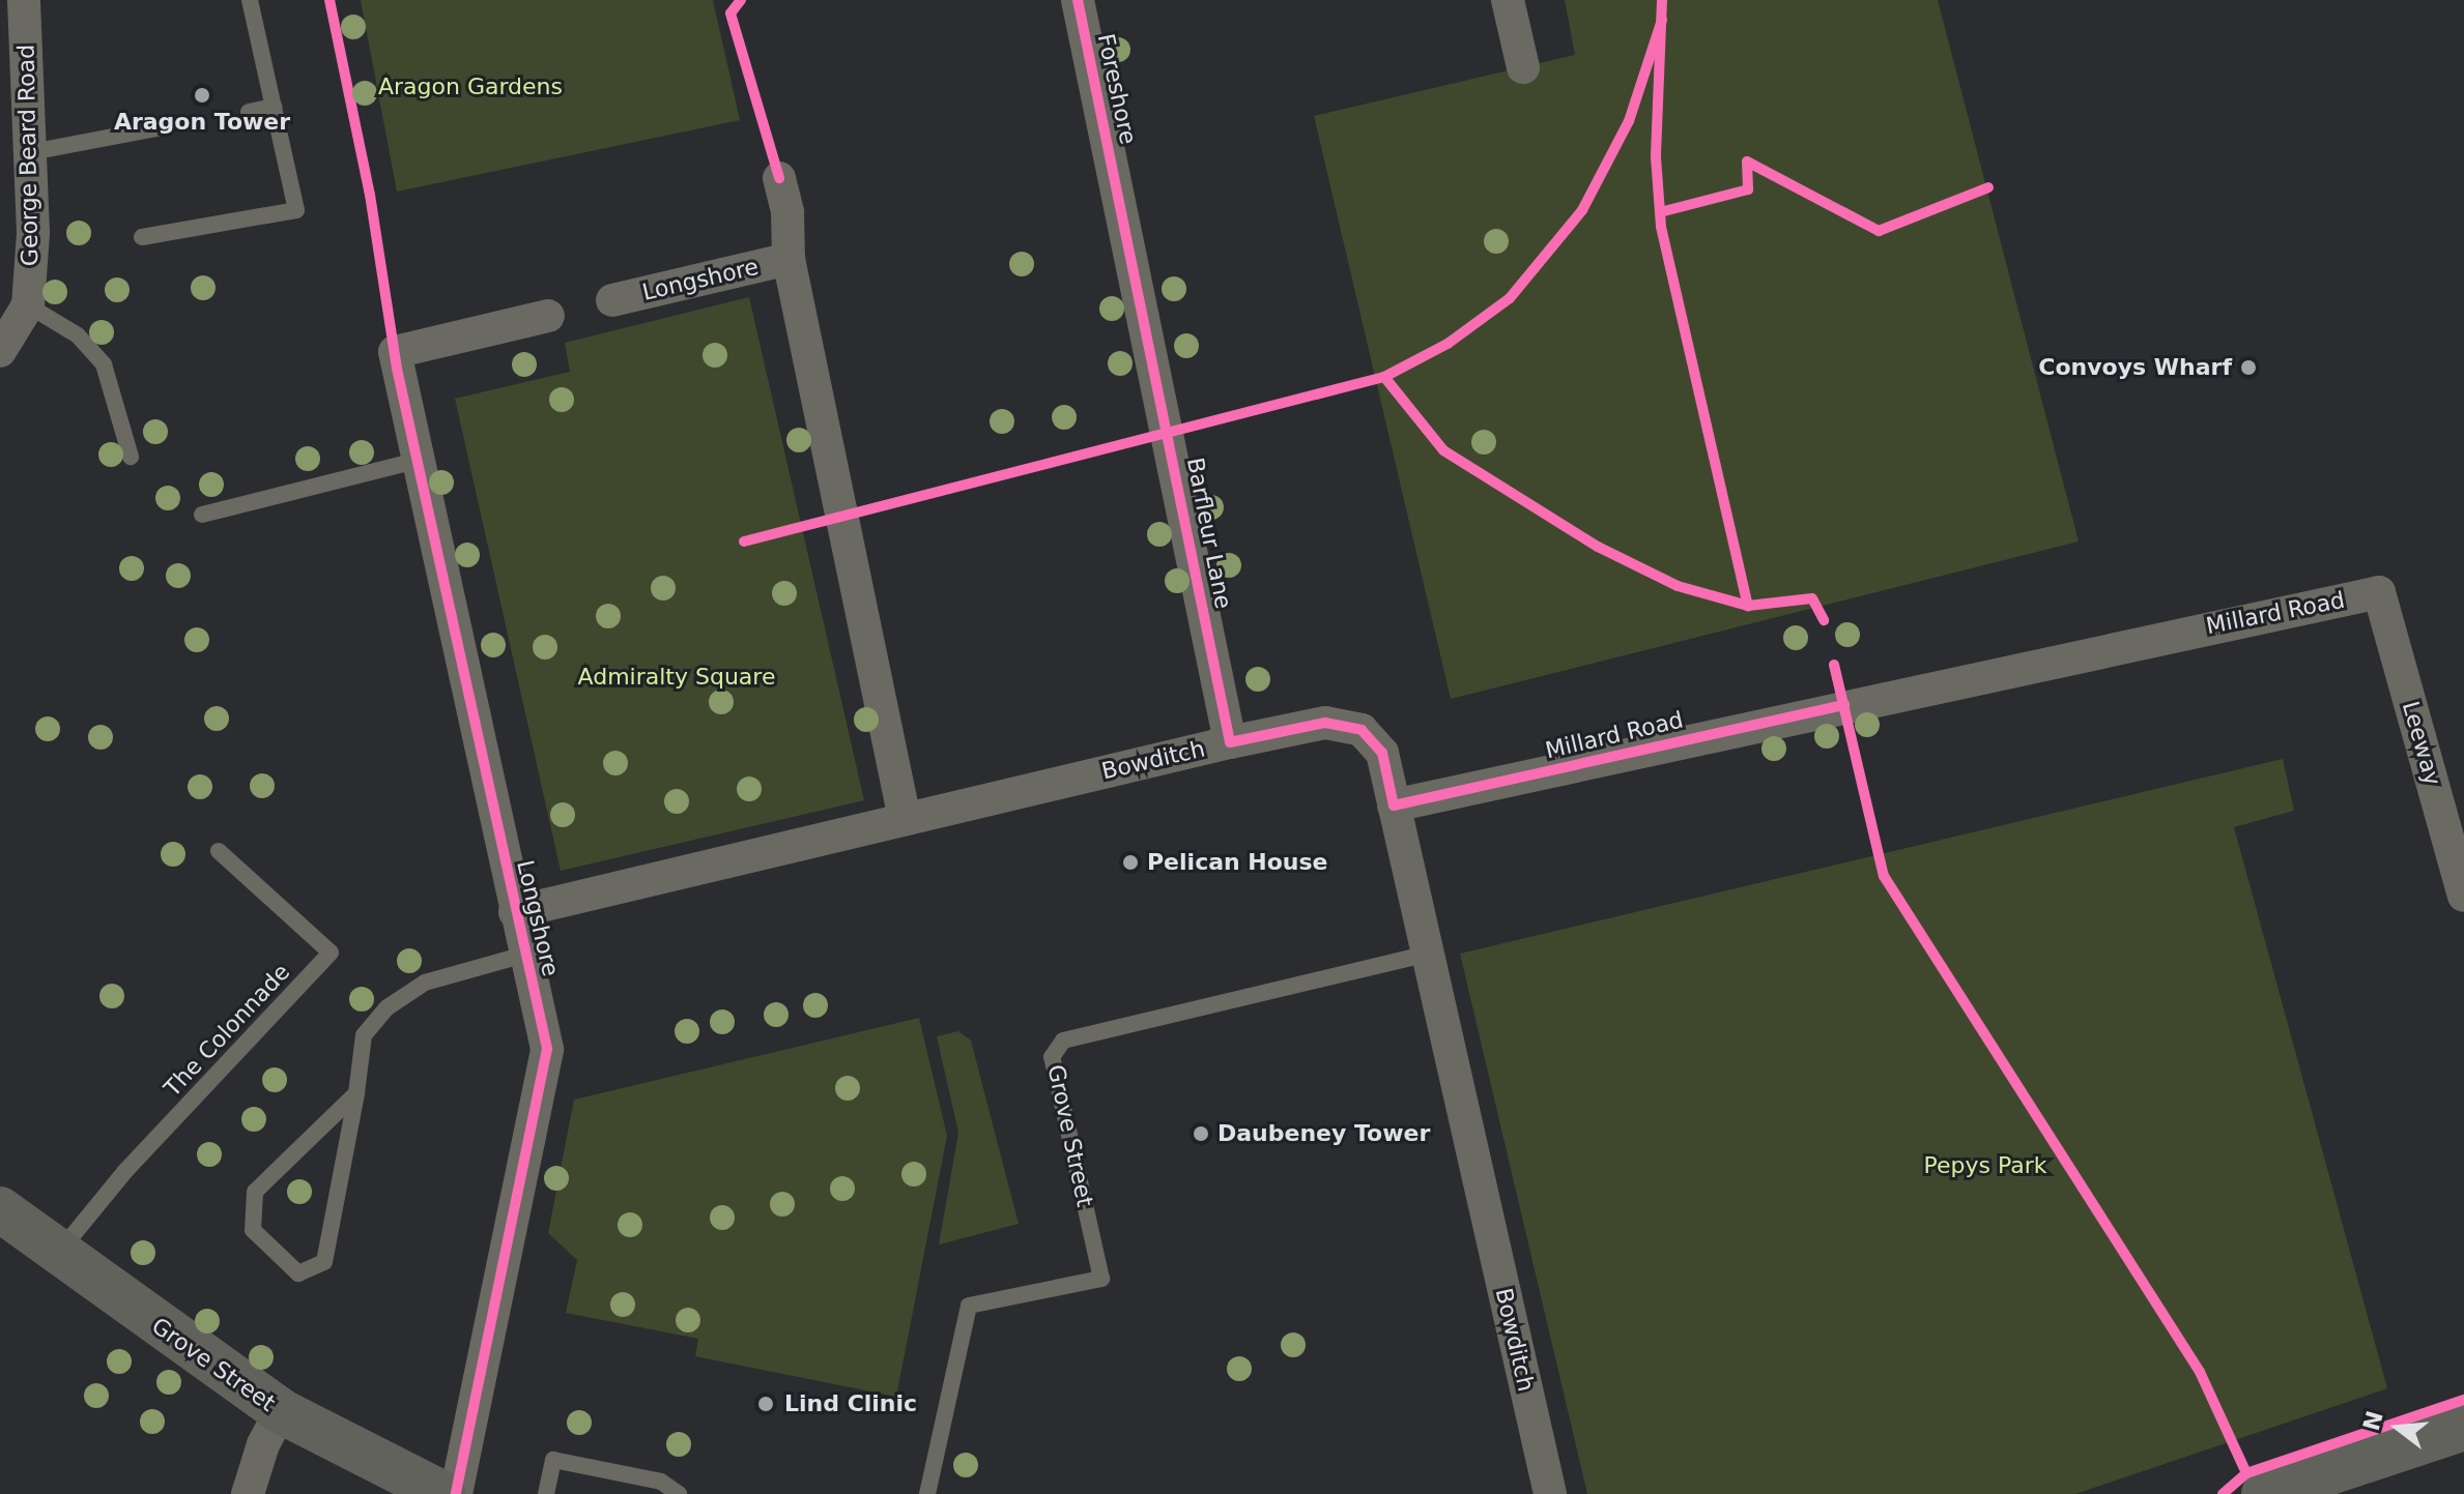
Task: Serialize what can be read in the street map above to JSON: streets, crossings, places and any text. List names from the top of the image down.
{
  "streets": {
    "main road": ["Grove Street"],
    "street": [
      "Foreshore",
      "George Beard Road",
      "Longshore",
      "Barfleur Lane",
      "Millard Road",
      "Leeway",
      "Bowditch"
    ],
    "lane": ["The Colonnade"]
  },
  "crossings": [
    ["Foreshore", "Barfleur Lane"],
    ["Longshore", "Bowditch"],
    ["Barfleur Lane", "Bowditch"],
    ["Millard Road", "Leeway"],
    ["Millard Road", "Bowditch"],
    ["Bowditch", "Grove Street"],
    ["The Colonnade", "Grove Street"]
  ],
  "parks": ["Aragon Gardens", "Admiralty Square", "Pepys Park"],
  "places": [
    "Aragon Tower",
    "Convoys Wharf",
    "Pelican House",
    "Daubeney Tower",
    "Lind Clinic"
  ],
  "north": "left"
}
